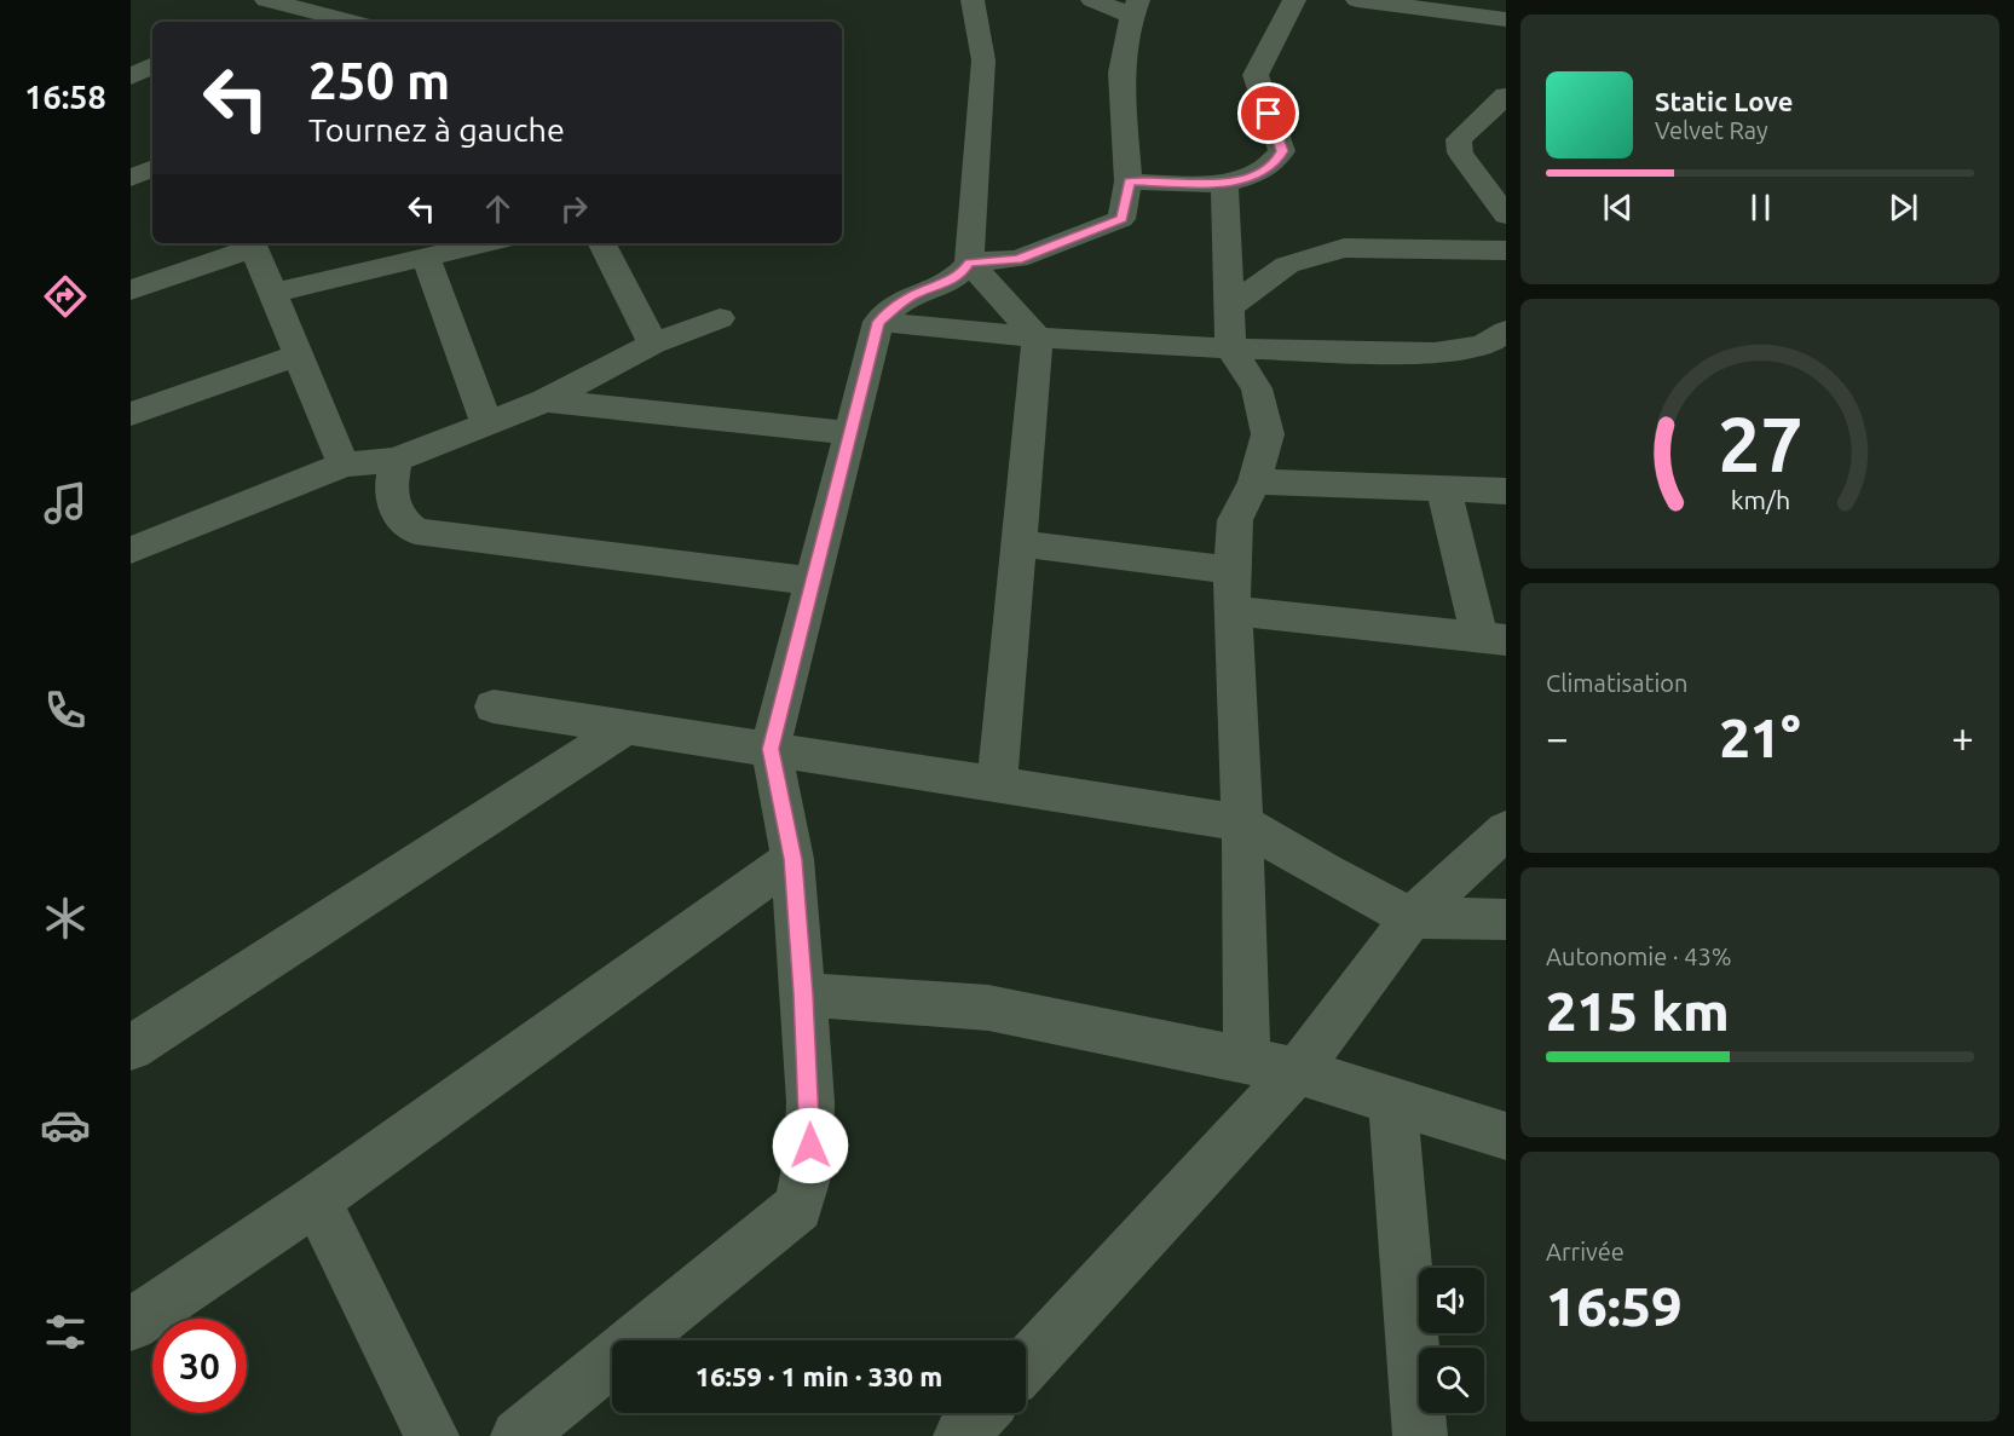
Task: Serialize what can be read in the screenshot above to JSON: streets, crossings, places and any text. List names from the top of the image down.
{
  "page": {
    "tabs": "16:58",
    "turn": ["250 m", "Tournez à gauche"],
    "song": ["Static Love", "Velvet Ray"],
    "tile": [
      "Climatisation",
      ["Autonomie · 43%", "215 km"],
      ["Arrivée", "16:59"]
    ],
    "heat": ["−", "21°", "+"],
    "limit": "30",
    "trip": "16:59 · 1 min · 330 m",
    "gauge": ["27", "km/h"]
  }
}
